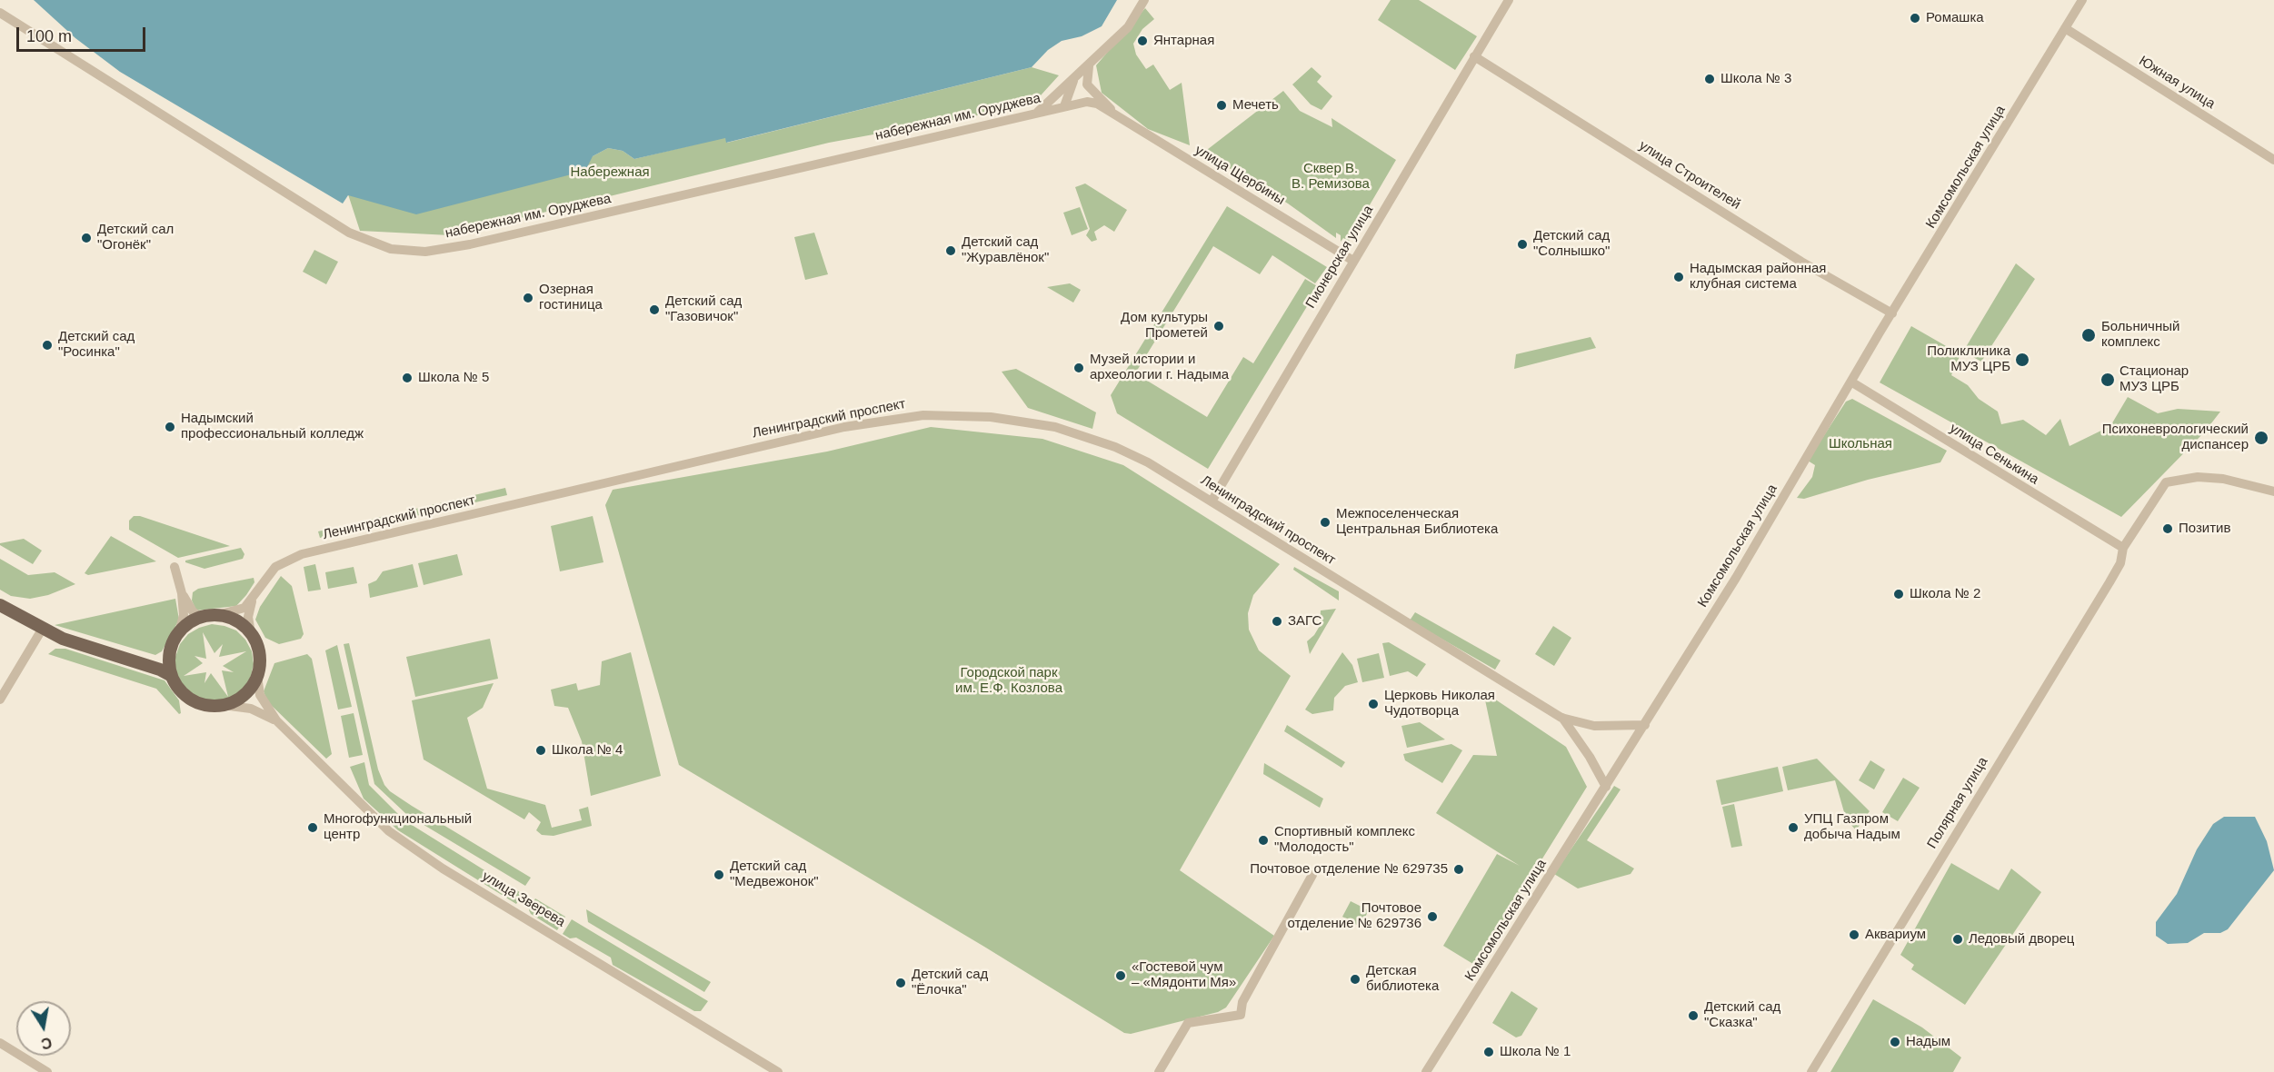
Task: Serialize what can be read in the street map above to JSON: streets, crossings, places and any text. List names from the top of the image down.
{
  "streets": {
    "street": [
      "Южная улица",
      "набережная им. Оруджева",
      "Комсомольская улица",
      "улица Щербины",
      "улица Строителей",
      "Пионерская улица",
      "Ленинградский проспект",
      "улица Сенькина",
      "Полярная улица",
      "улица Зверева"
    ]
  },
  "crossings": [
    ["Южная улица", "Комсомольская улица"],
    ["набережная им. Оруджева", "улица Щербины"],
    ["Комсомольская улица", "улица Строителей"],
    ["Комсомольская улица", "улица Сенькина"],
    ["улица Щербины", "Пионерская улица"],
    ["улица Строителей", "Пионерская улица"],
    ["Пионерская улица", "Ленинградский проспект"],
    ["улица Сенькина", "Полярная улица"]
  ],
  "parks": [
    "Сквер В. В. Ремизова",
    "Набережная",
    "Школьная",
    "Городской парк им. Е.Ф. Козлова"
  ],
  "places": [
    "Ромашка",
    "Янтарная",
    "Школа № 3",
    "Мечеть",
    "Детский сал \"Огонёк\"",
    "Детский сад \"Солнышко\"",
    "Детский сад \"Журавлёнок\"",
    "Надымская районная клубная система",
    "Озерная гостиница",
    "Детский сад \"Газовичок\"",
    "Дом культуры Прометей",
    "Больничный комплекс",
    "Детский сад \"Росинка\"",
    "Поликлиника МУЗ ЦРБ",
    "Музей истории и археологии г. Надыма",
    "Школа № 5",
    "Стационар МУЗ ЦРБ",
    "Надымский профессиональный колледж",
    "Психоневрологический диспансер",
    "Межпоселенческая Центральная Библиотека",
    "Позитив",
    "Школа № 2",
    "ЗАГС",
    "Церковь Николая Чудотворца",
    "Школа № 4",
    "Многофункциональный центр",
    "УПЦ Газпром добыча Надым",
    "Спортивный комплекс \"Молодость\"",
    "Почтовое отделение № 629735",
    "Детский сад \"Медвежонок\"",
    "Почтовое отделение № 629736",
    "Аквариум",
    "Ледовый дворец",
    "«Гостевой чум – «Мядонти Мя»",
    "Детская библиотека",
    "Детский сад \"Ёлочка\"",
    "Детский сад \"Сказка\"",
    "Надым",
    "Школа № 1"
  ],
  "scale_bar": "100 m",
  "north": "bottom"
}
